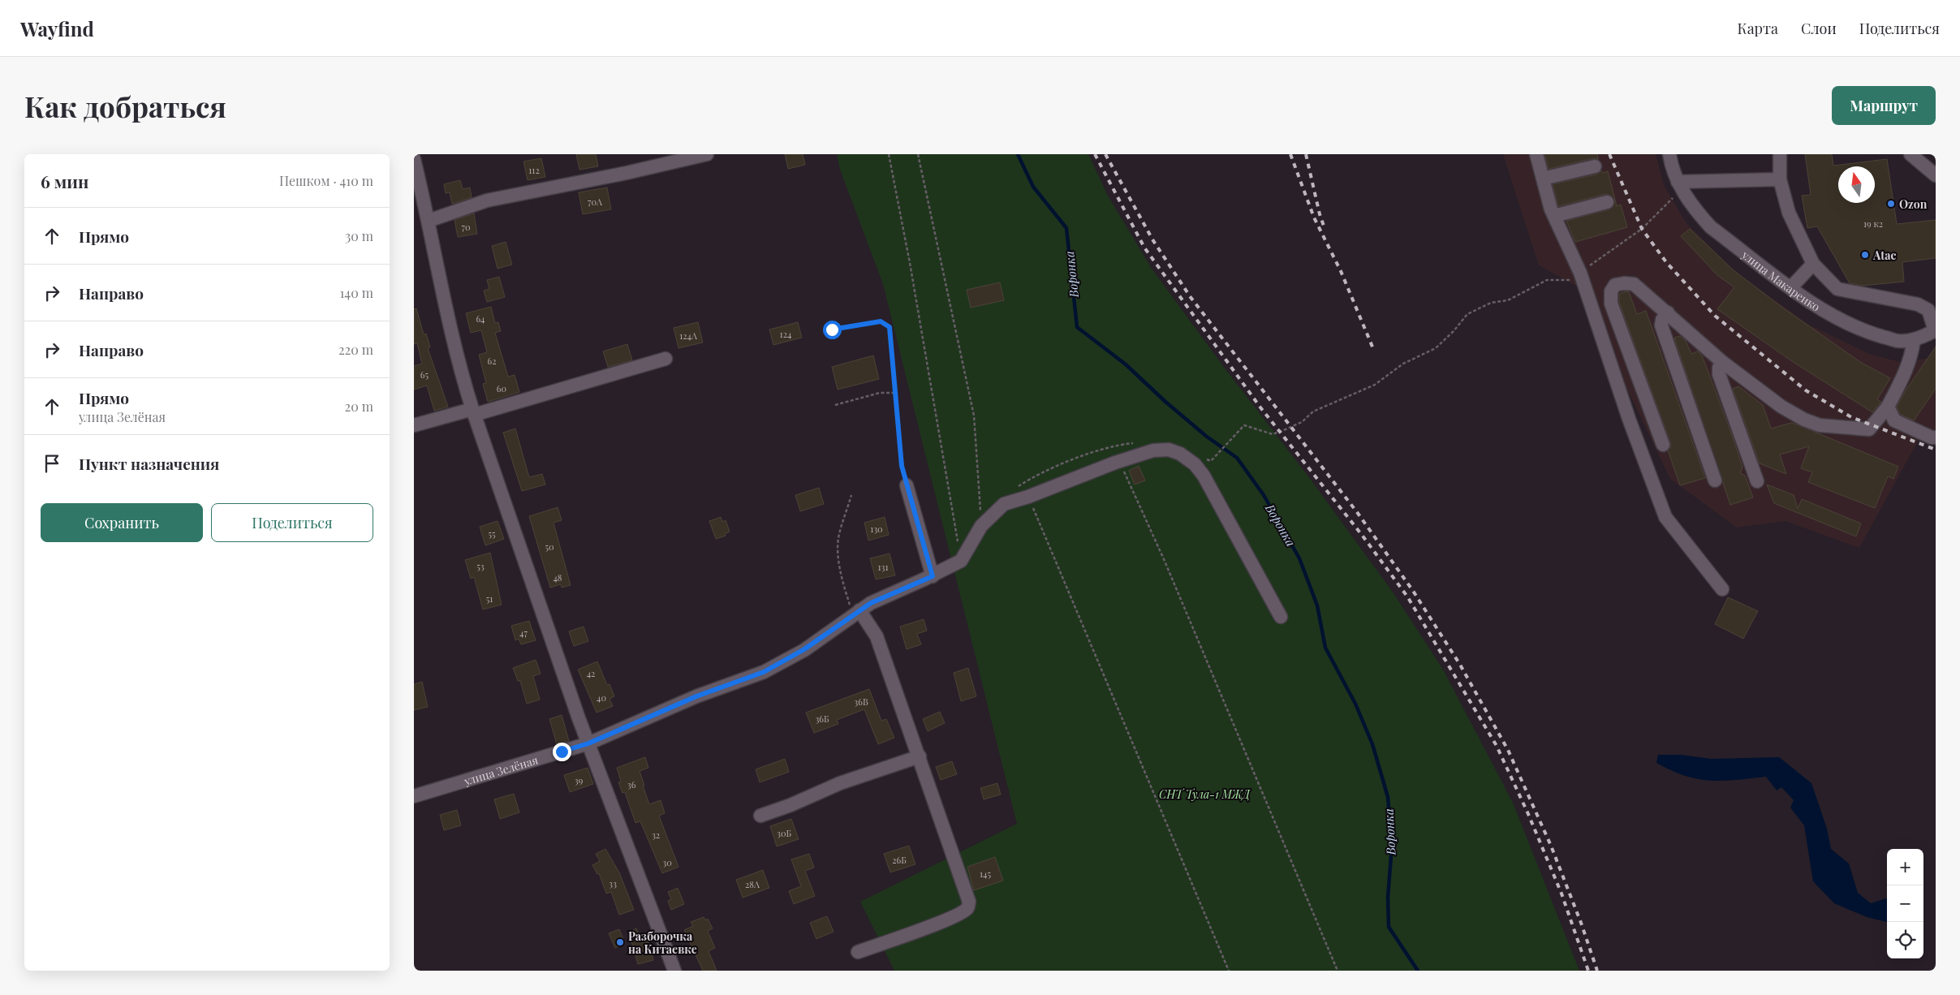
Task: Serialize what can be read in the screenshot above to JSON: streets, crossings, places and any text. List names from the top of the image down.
{
  "streets": {
    "street": ["улица Макаренко", "улица Зелёная"]
  },
  "water": ["Воронка"],
  "parks": ["СНТ Тула-1 МЖД"],
  "places": ["Ozon", "Atac", "Разборочка на Китаевке"],
  "house_numbers": [
    "112",
    "70А",
    "19 к2",
    "70",
    "64",
    "124",
    "124А",
    "62",
    "65",
    "60",
    "130",
    "55",
    "50",
    "53",
    "131",
    "48",
    "51",
    "47",
    "42",
    "40",
    "36В",
    "36Б",
    "39",
    "36",
    "30Б",
    "32",
    "26Б",
    "30",
    "145",
    "33",
    "28А"
  ],
  "north": "top",
  "page": {
    "header": "Wayfind",
    "nav": ["Карта", "Слои", "Поделиться"],
    "buttons": [
      "Маршрут",
      ["Сохранить", "Поделиться"]
    ],
    "title": "Как добраться",
    "heading": ["6 мин", "Пешком · 410 m"],
    "list": [
      ["Прямо", "30 m"],
      ["Направо", "140 m"],
      ["Направо", "220 m"],
      ["Прямо", "улица Зелёная", "20 m"],
      "Пункт назначения"
    ],
    "map_buttons": ["+", "−"]
  }
}
